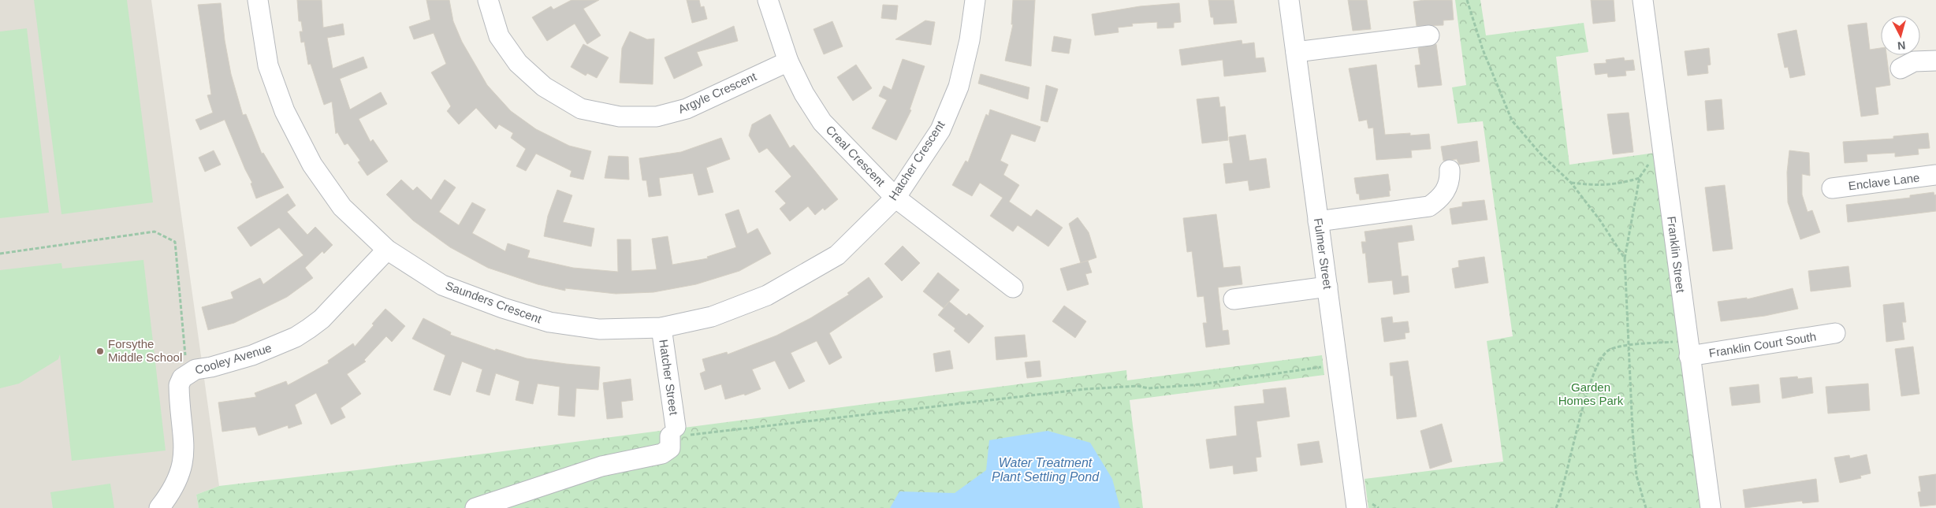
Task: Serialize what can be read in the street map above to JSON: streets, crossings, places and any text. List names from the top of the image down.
{
  "streets": {
    "street": [
      "Argyle Crescent",
      "Creal Crescent",
      "Hatcher Crescent",
      "Enclave Lane",
      "Fulmer Street",
      "Franklin Street",
      "Saunders Crescent",
      "Franklin Court South",
      "Cooley Avenue",
      "Hatcher Street"
    ]
  },
  "crossings": [
    ["Argyle Crescent", "Creal Crescent"],
    ["Creal Crescent", "Hatcher Crescent"],
    ["Hatcher Crescent", "Saunders Crescent"],
    ["Hatcher Crescent", "Hatcher Street"],
    ["Franklin Street", "Franklin Court South"],
    ["Saunders Crescent", "Cooley Avenue"],
    ["Saunders Crescent", "Hatcher Street"]
  ],
  "water": ["Water Treatment Plant Settling Pond"],
  "parks": ["Garden Homes Park"],
  "places": ["Forsythe Middle School"],
  "north": "bottom"
}
